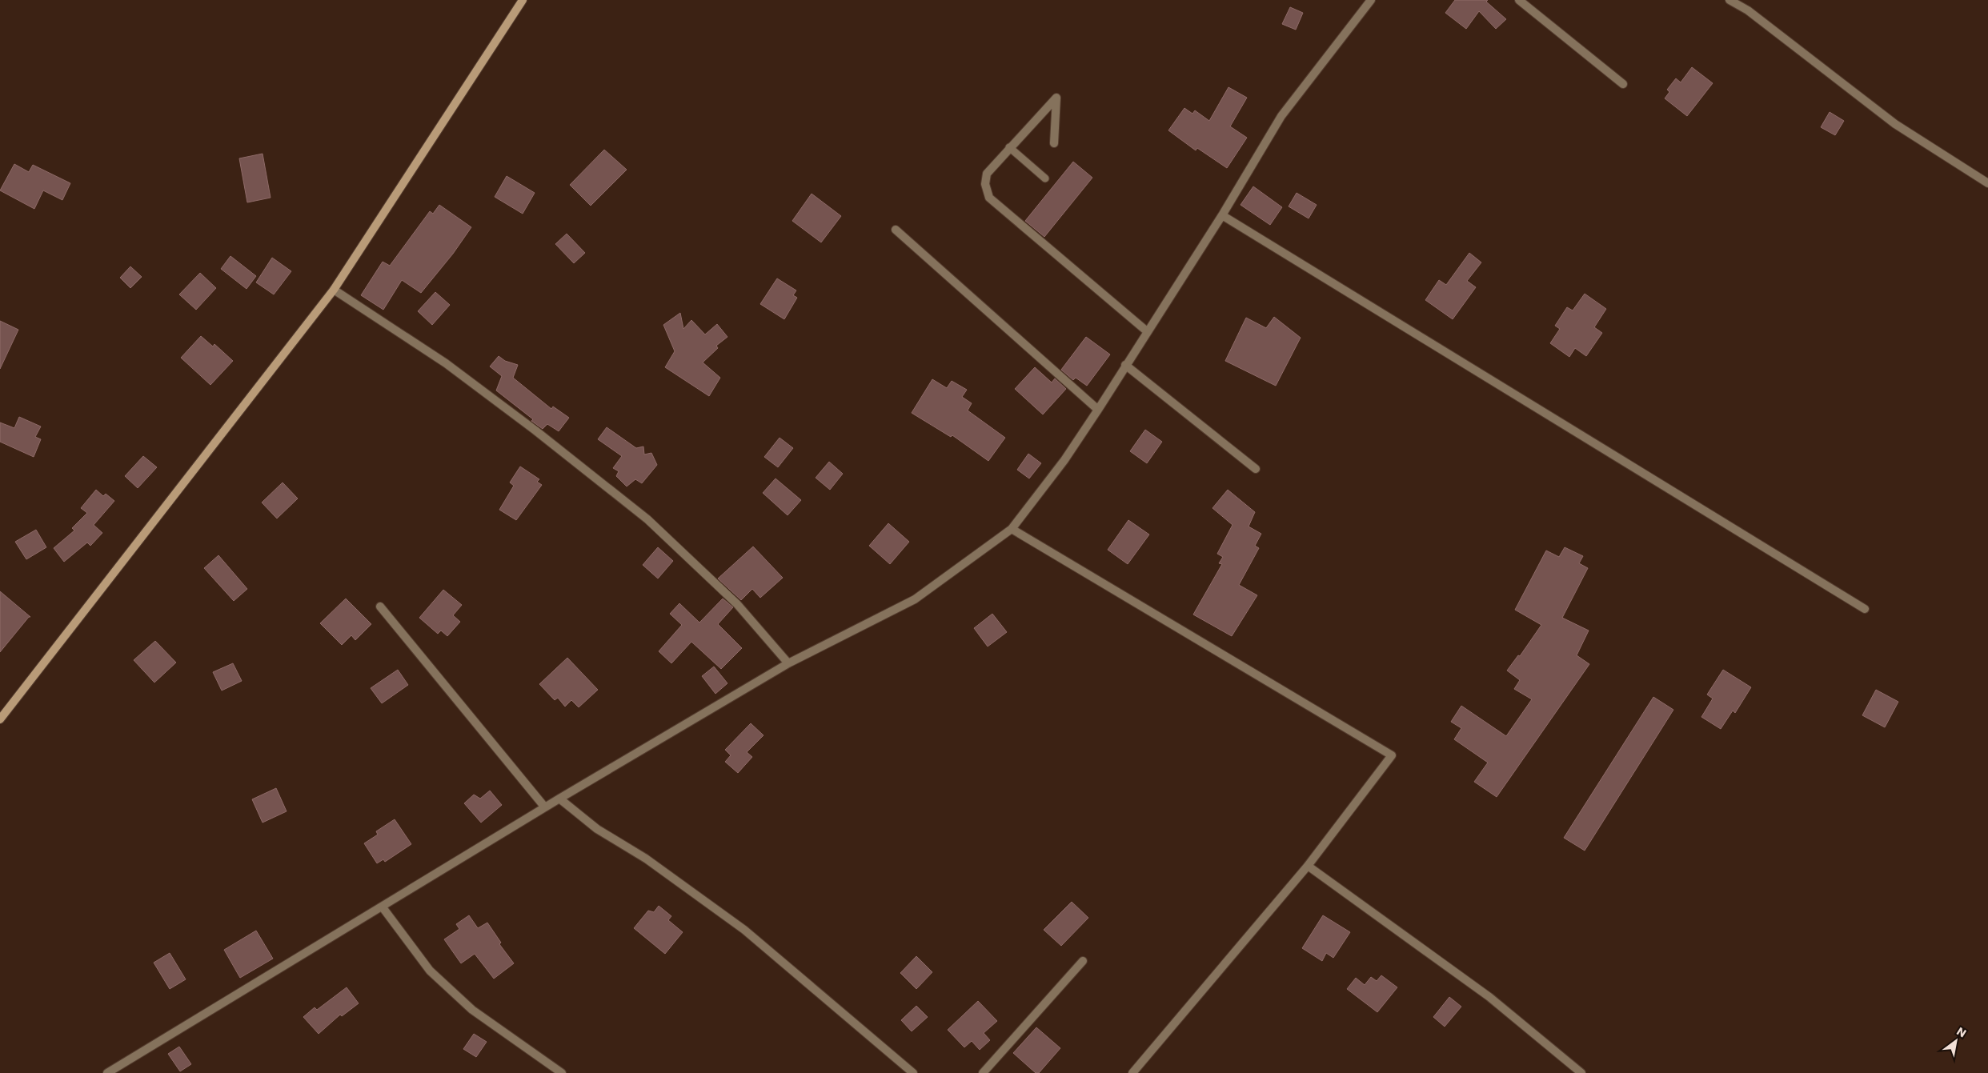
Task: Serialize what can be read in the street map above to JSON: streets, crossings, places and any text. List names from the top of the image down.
{
  "north": "top right"
}
